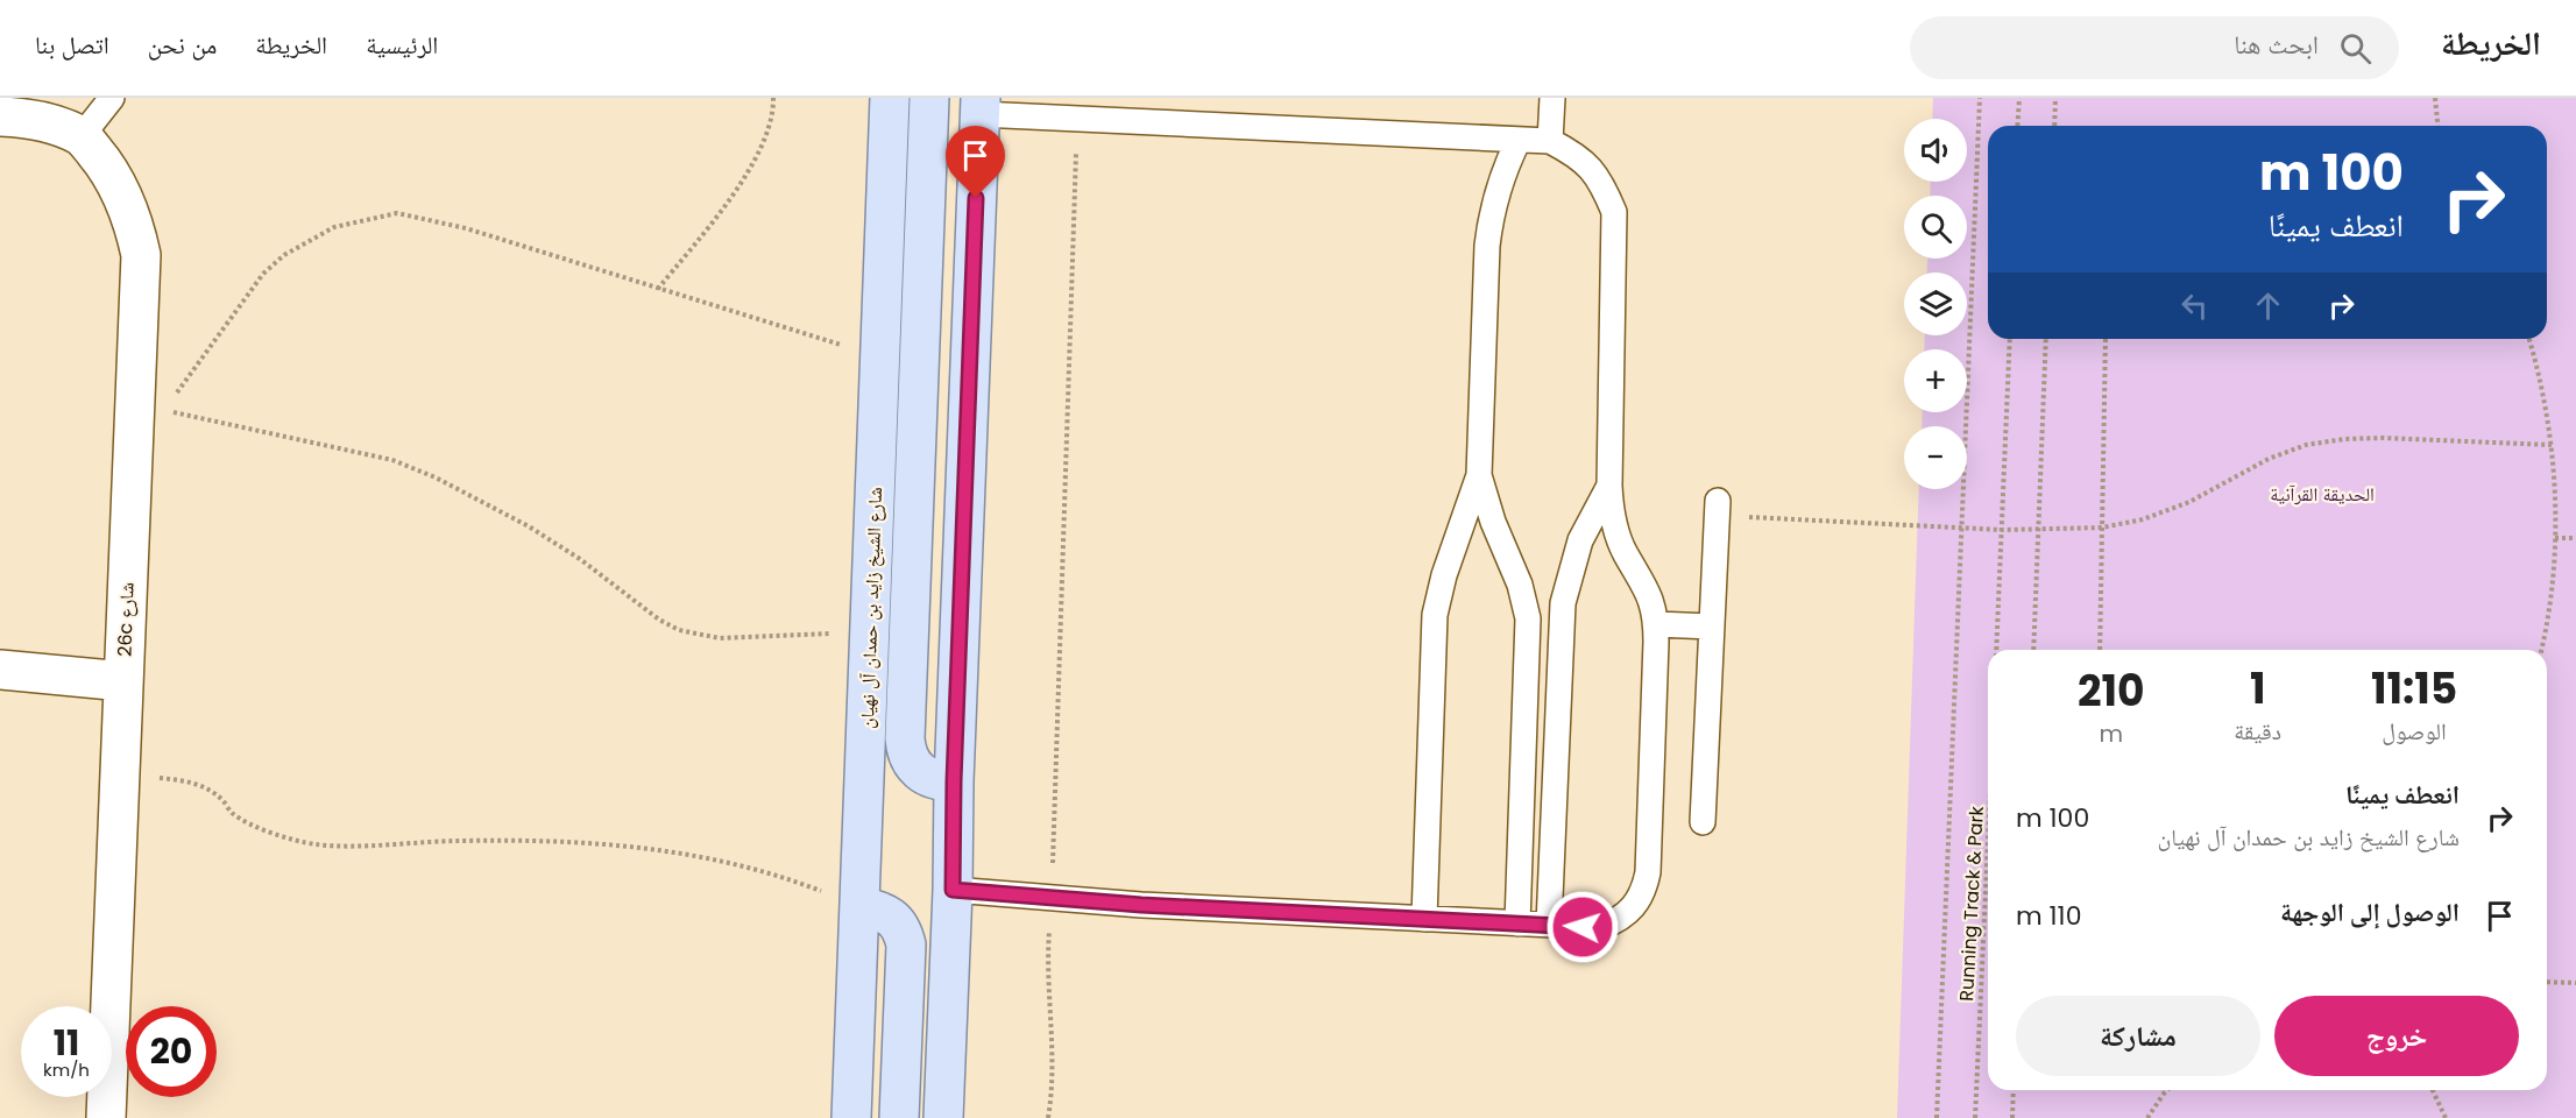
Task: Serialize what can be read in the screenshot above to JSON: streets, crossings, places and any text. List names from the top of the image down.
{
  "streets": {
    "main road": ["شارع الشيخ زايد بن حمدان آل نهيان"],
    "street": ["26c شارع"],
    "path": ["Running Track & Park"]
  },
  "parks": ["الحديقة القرآنية"],
  "page": {
    "header": "الخريطة",
    "search": "ابحث هنا",
    "nav": [
      "الرئيسية",
      "الخريطة",
      "من نحن",
      "اتصل بنا"
    ],
    "map_buttons": ["+", "−"],
    "turn": ["100 m", "انعطف يمينًا"],
    "eta": [
      "11:15",
      "الوصول",
      "1",
      "دقيقة",
      "210",
      "m"
    ],
    "list": [
      {
        "name": "انعطف يمينًا",
        "note": "شارع الشيخ زايد بن حمدان آل نهيان",
        "value": "100 m"
      },
      {
        "name": "الوصول إلى الوجهة",
        "value": "110 m"
      }
    ],
    "buttons": ["خروج", "مشاركة"],
    "speed": "11 km/h",
    "limit": "20"
  }
}
